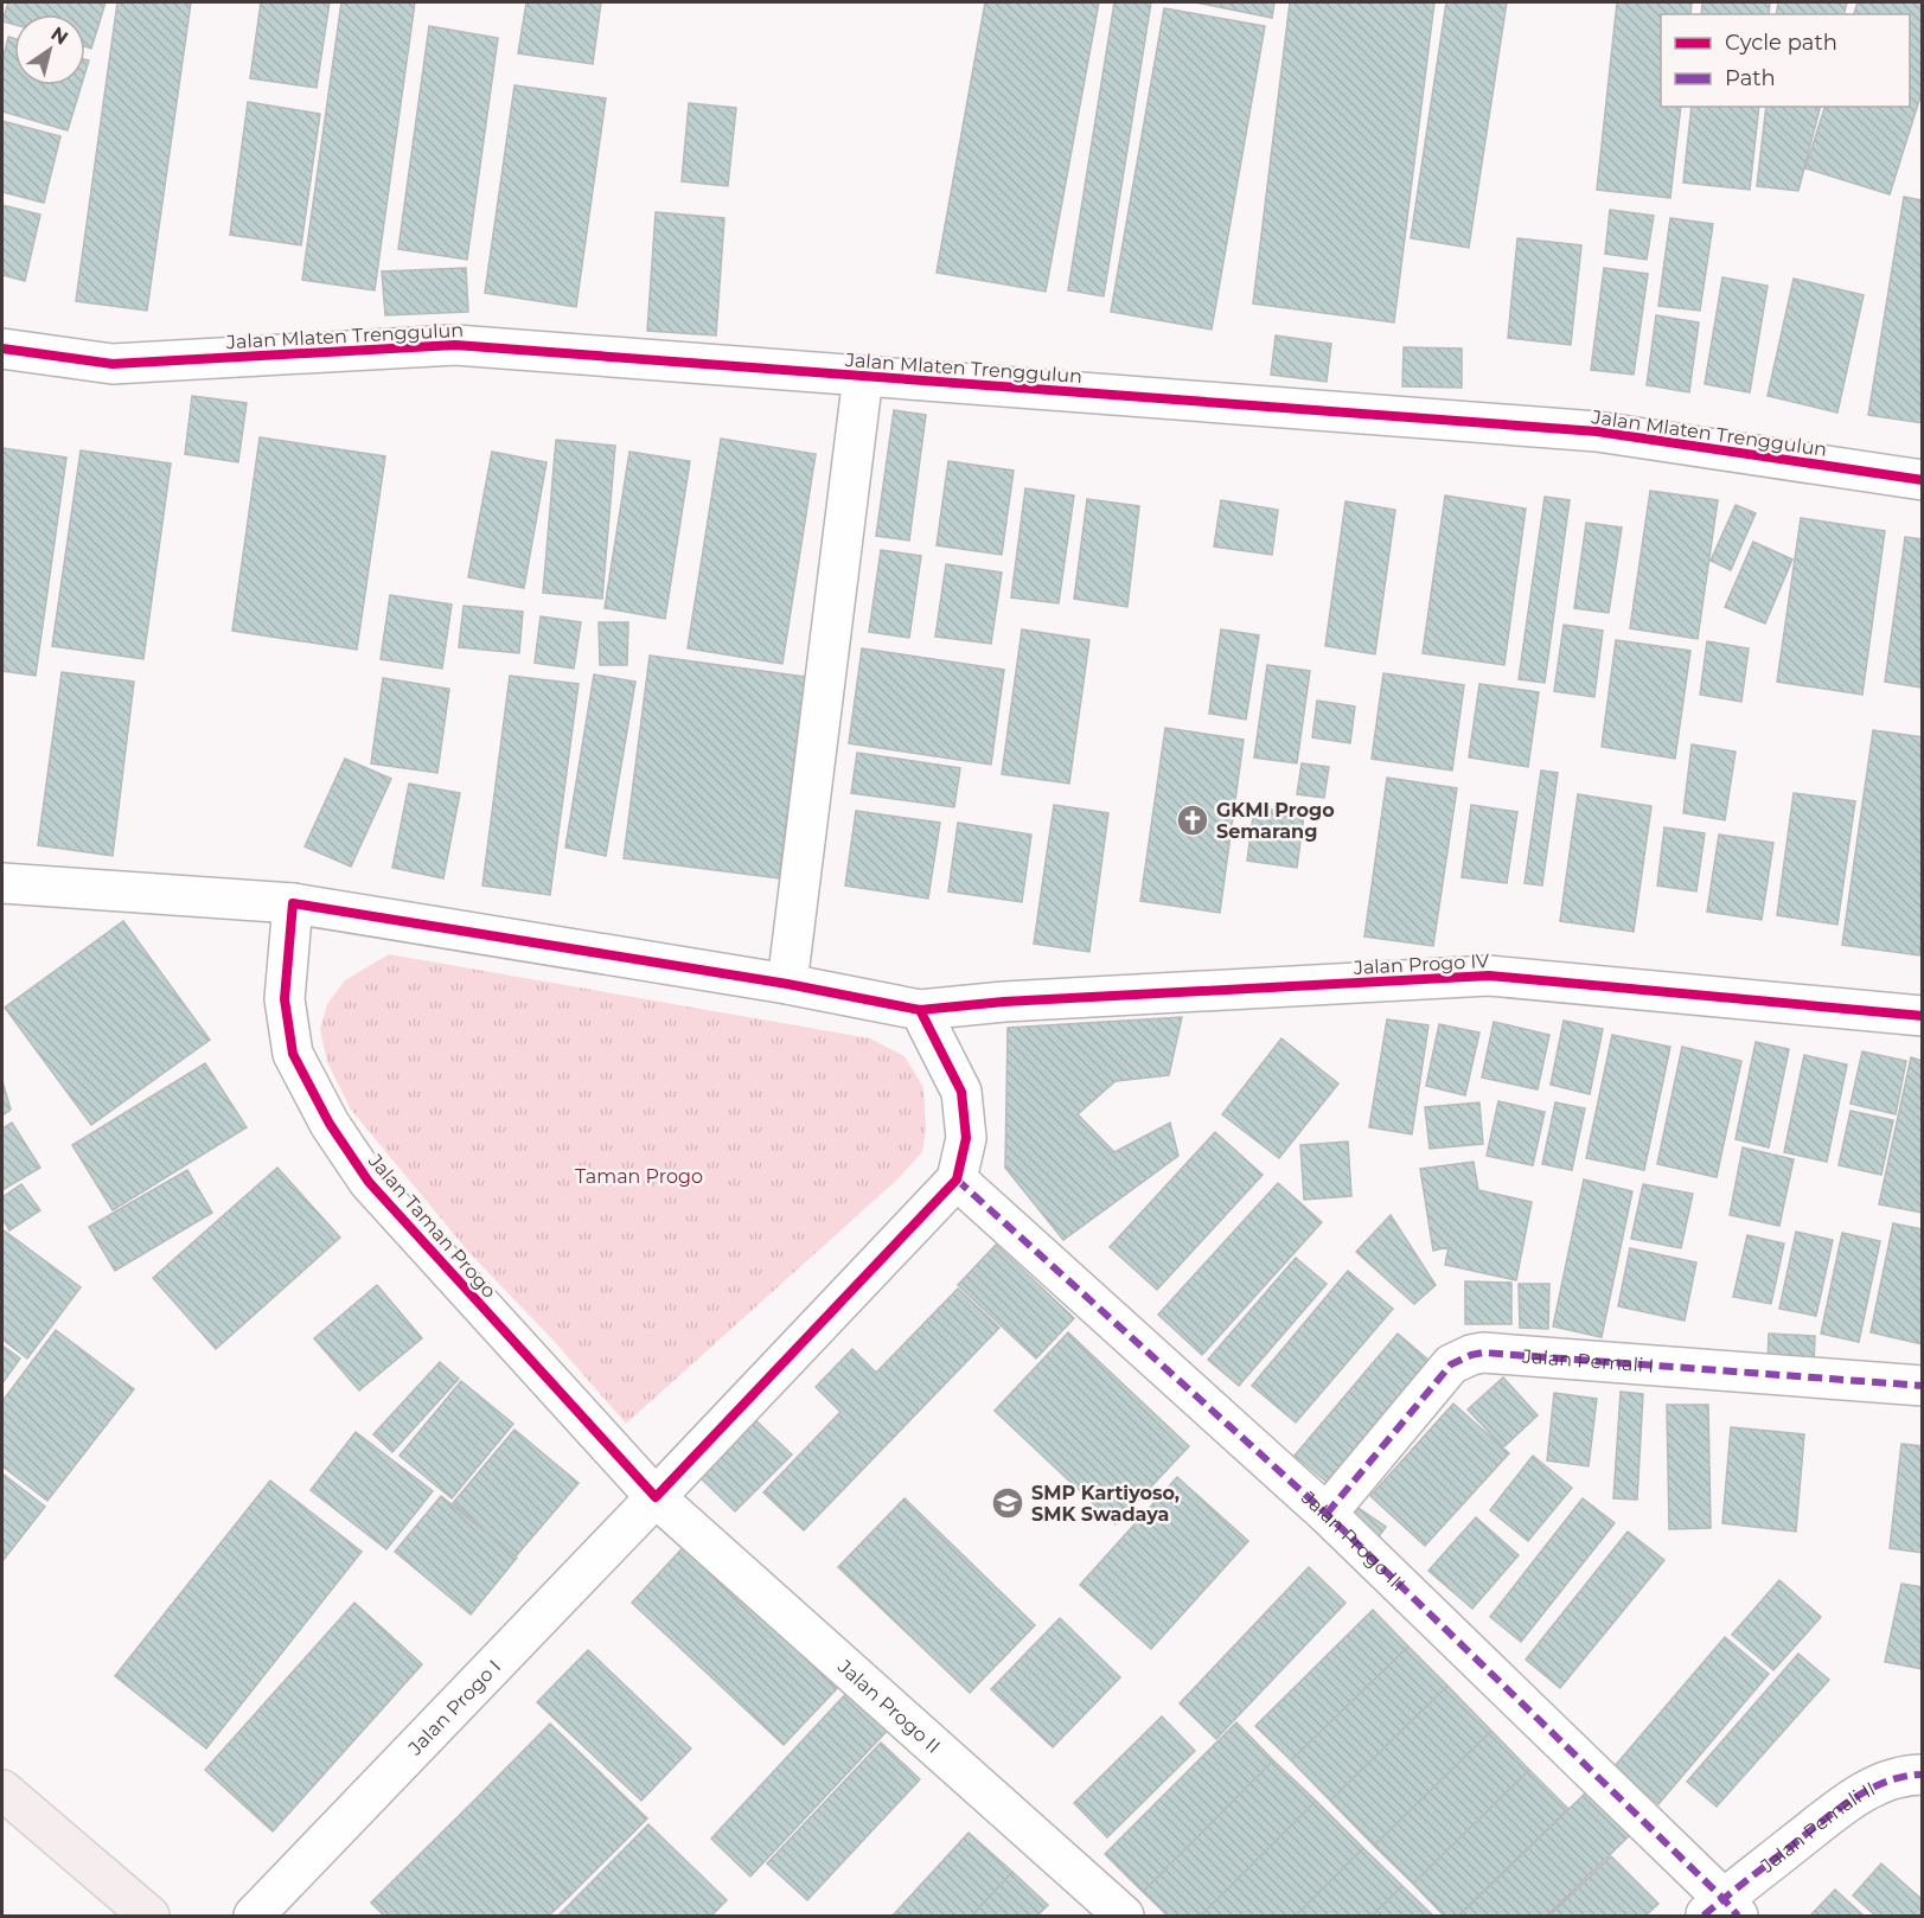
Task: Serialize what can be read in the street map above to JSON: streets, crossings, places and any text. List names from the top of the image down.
{
  "streets": {
    "street": [
      "Jalan Mlaten Trenggulun",
      "Jalan Progo IV",
      "Jalan Taman Progo",
      "Jalan Pemali I",
      "Jalan Progo III",
      "Jalan Progo I",
      "Jalan Progo II",
      "Jalan Pemali II"
    ]
  },
  "crossings": [
    ["Jalan Taman Progo", "Jalan Progo I"],
    ["Jalan Taman Progo", "Jalan Progo II"],
    ["Jalan Pemali I", "Jalan Progo III"],
    ["Jalan Progo III", "Jalan Pemali II"],
    ["Jalan Progo I", "Jalan Progo II"]
  ],
  "parks": ["Taman Progo"],
  "places": {
    "church": ["GKMI Progo Semarang"],
    "school or university": ["SMP Kartiyoso, SMK Swadaya"]
  },
  "legend": ["Cycle path", "Path"],
  "north": "top right"
}
